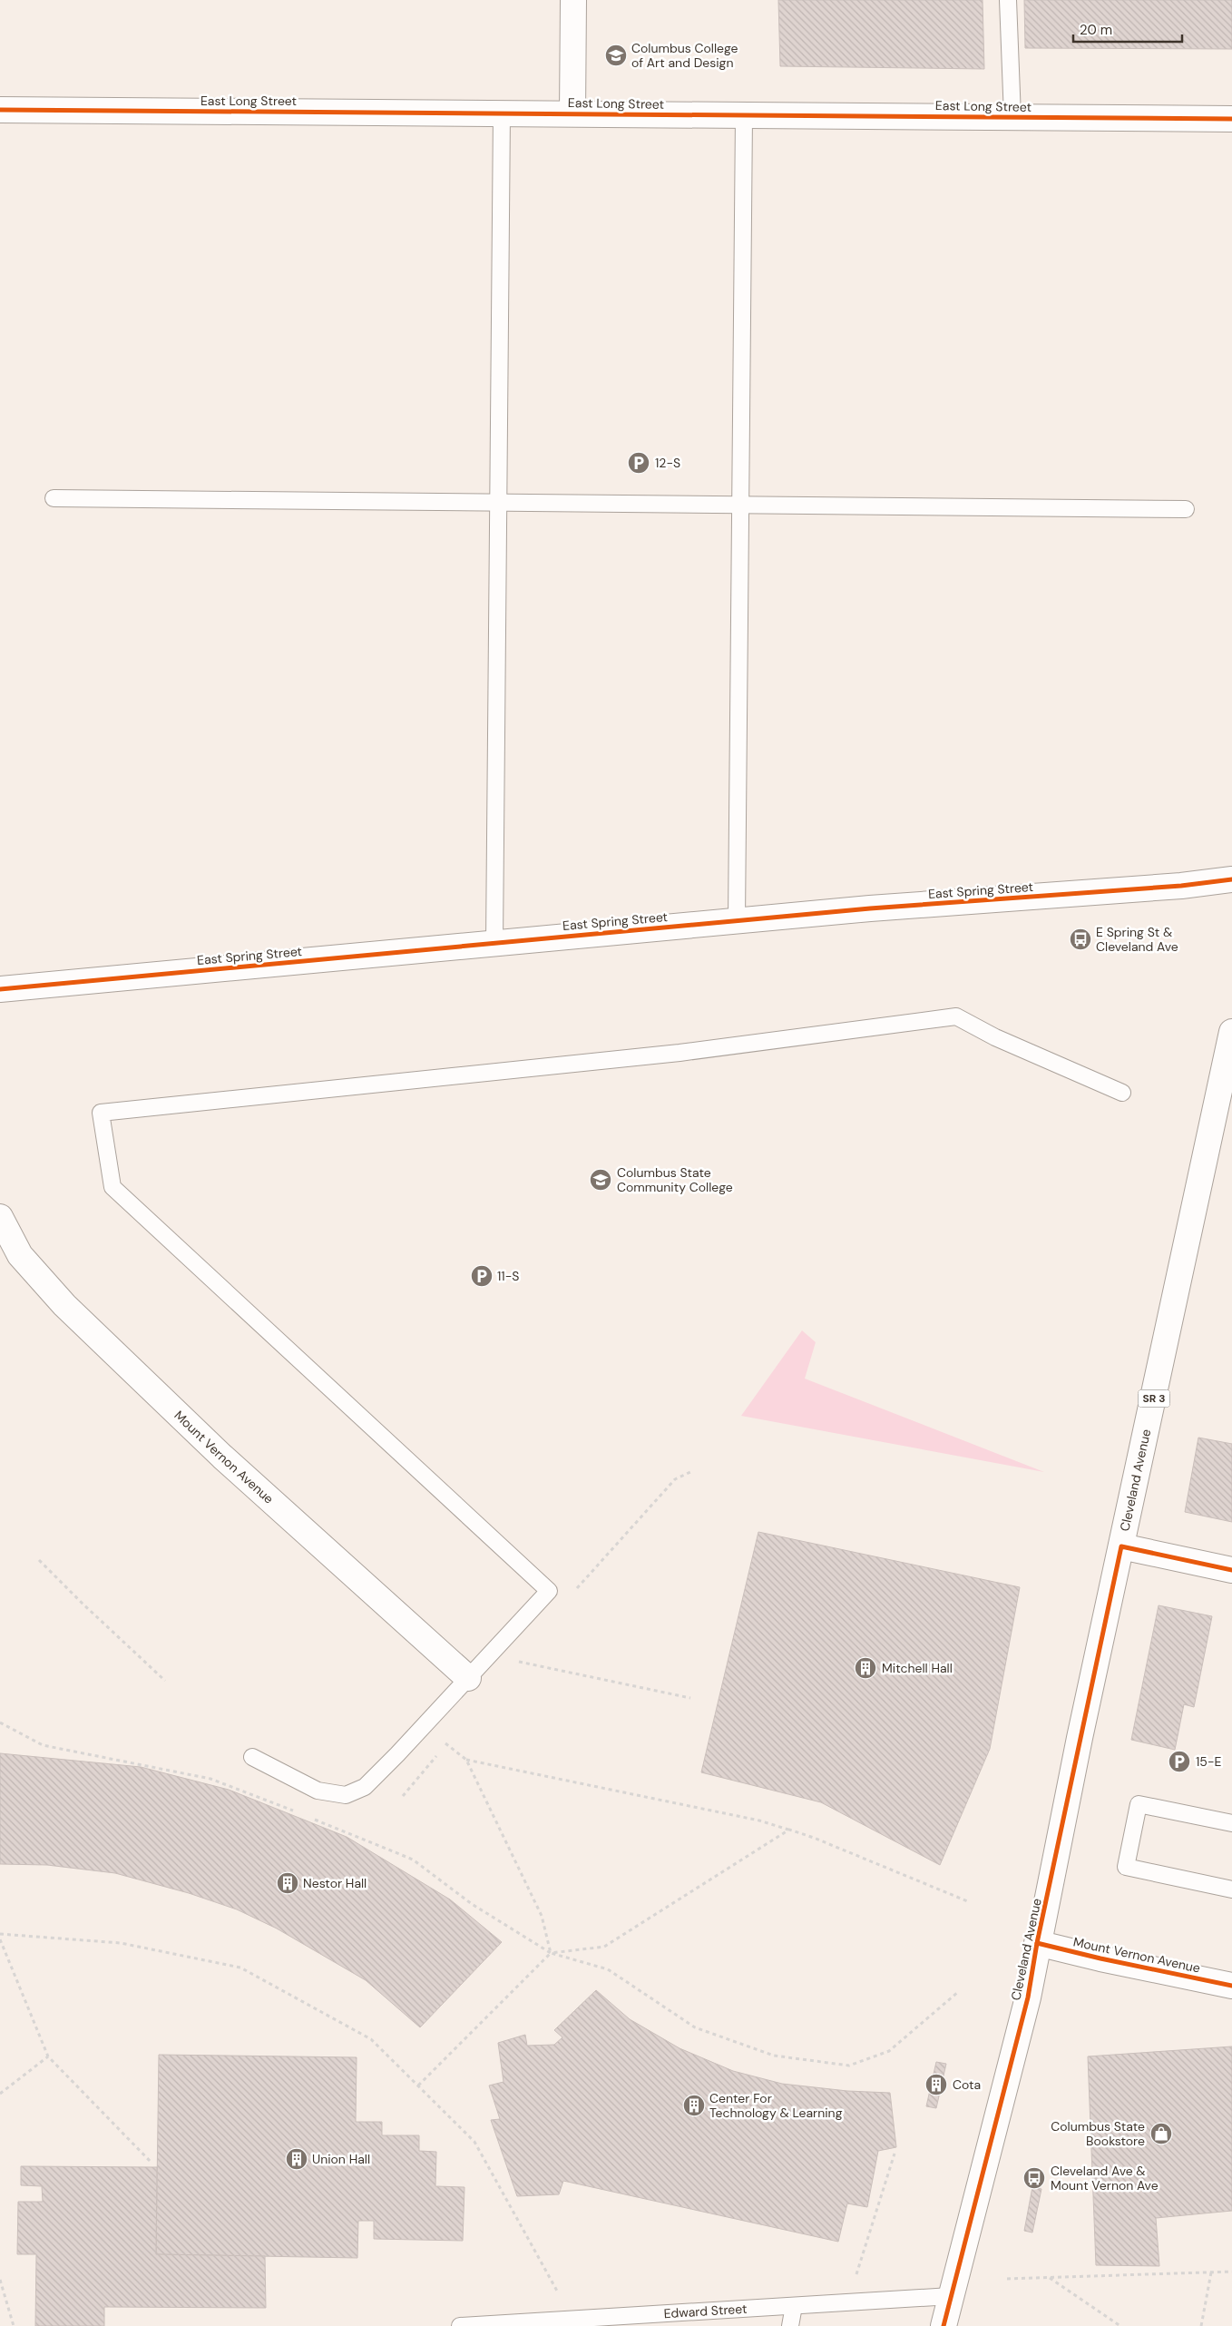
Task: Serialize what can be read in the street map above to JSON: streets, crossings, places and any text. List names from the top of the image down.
{
  "streets": {
    "main road": [
      "East Long Street",
      "East Spring Street",
      "SR 3",
      "Mount Vernon Avenue",
      "Cleveland Avenue"
    ],
    "lane": ["Edward Street"]
  },
  "crossings": [
    ["Mount Vernon Avenue", "Cleveland Avenue"],
    ["Cleveland Avenue", "Edward Street"]
  ],
  "places": {
    "school or university": ["Columbus College of Art and Design", "Columbus State Community College"],
    "parking": ["12-S", "11-S", "15-E"],
    "bus stop": ["E Spring St & Cleveland Ave", "Cleveland Ave & Mount Vernon Ave"],
    "building": [
      "Mitchell Hall",
      "Nestor Hall",
      "Cota",
      "Center For Technology & Learning",
      "Union Hall"
    ],
    "shop": ["Columbus State Bookstore"]
  },
  "scale_bar": "20 m"
}
